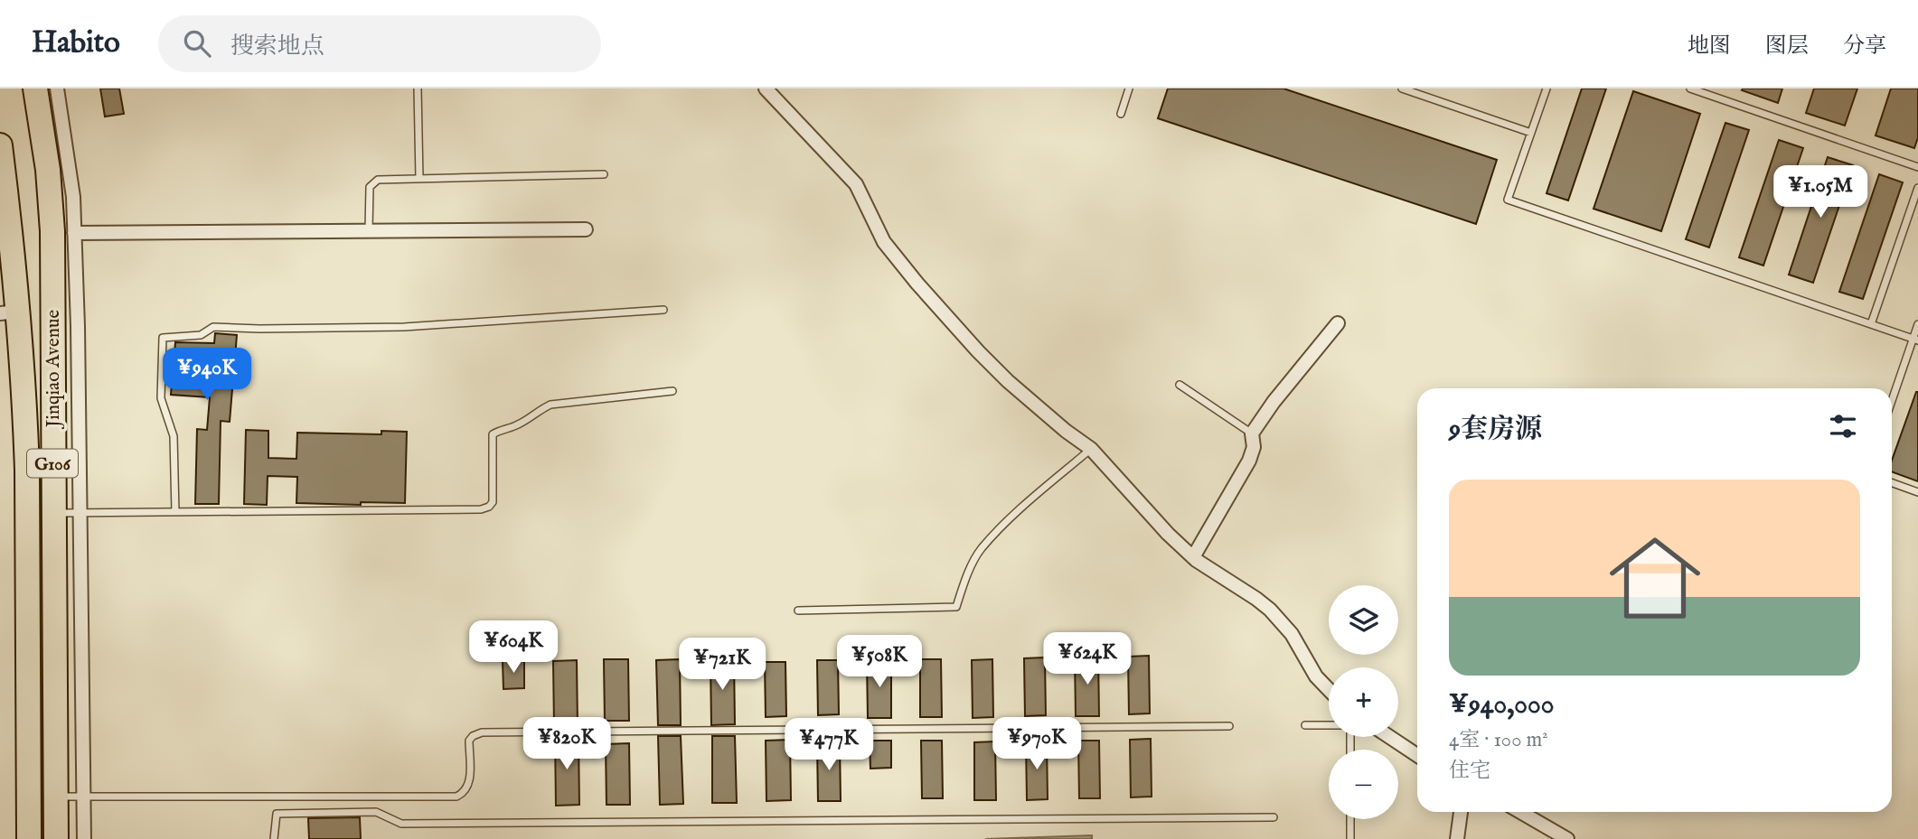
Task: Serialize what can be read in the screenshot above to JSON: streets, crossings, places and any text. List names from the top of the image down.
{
  "streets": {
    "highway": ["Jinqiao Avenue", "G106"]
  },
  "page": {
    "header": "Habito",
    "search": "搜索地点",
    "nav": ["地图", "图层", "分享"],
    "price": [
      "¥1.05M",
      "¥940K",
      "¥604K",
      "¥624K",
      "¥508K",
      "¥721K",
      "¥820K",
      "¥970K",
      "¥477K"
    ],
    "heading": "9套房源",
    "list": [
      {
        "name": "¥940,000",
        "note": "4室 · 100 m² · 住宅"
      }
    ],
    "map_buttons": ["+", "−"]
  }
}
